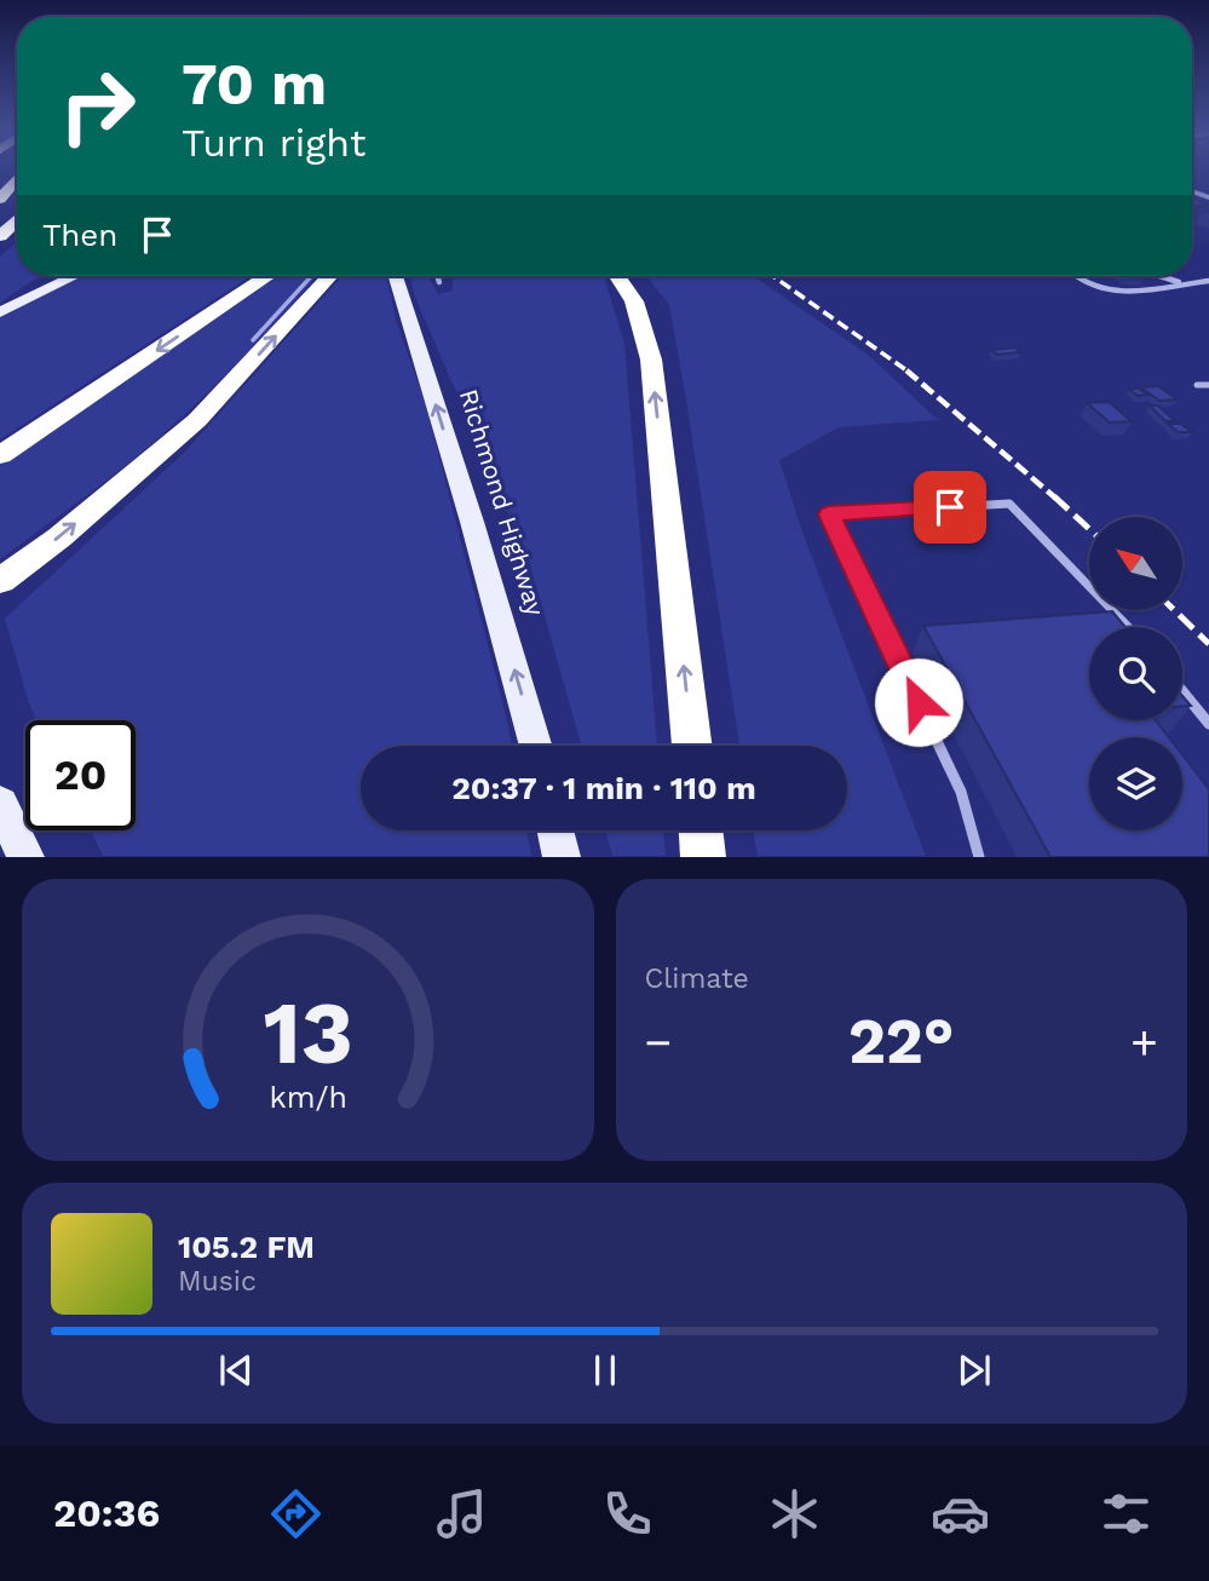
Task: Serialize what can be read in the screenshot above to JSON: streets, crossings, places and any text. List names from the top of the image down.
{
  "streets": {
    "main road": ["Richmond Highway"]
  },
  "one_way": ["Richmond Highway"],
  "north": "top left",
  "page": {
    "turn": ["70 m", "Turn right"],
    "then": "Then",
    "limit": "20",
    "trip": "20:37 · 1 min · 110 m",
    "tile": "Climate",
    "heat": ["−", "22°", "+"],
    "song": ["105.2 FM", "Music"],
    "tabs": "20:36",
    "gauge": ["13", "km/h"]
  }
}
